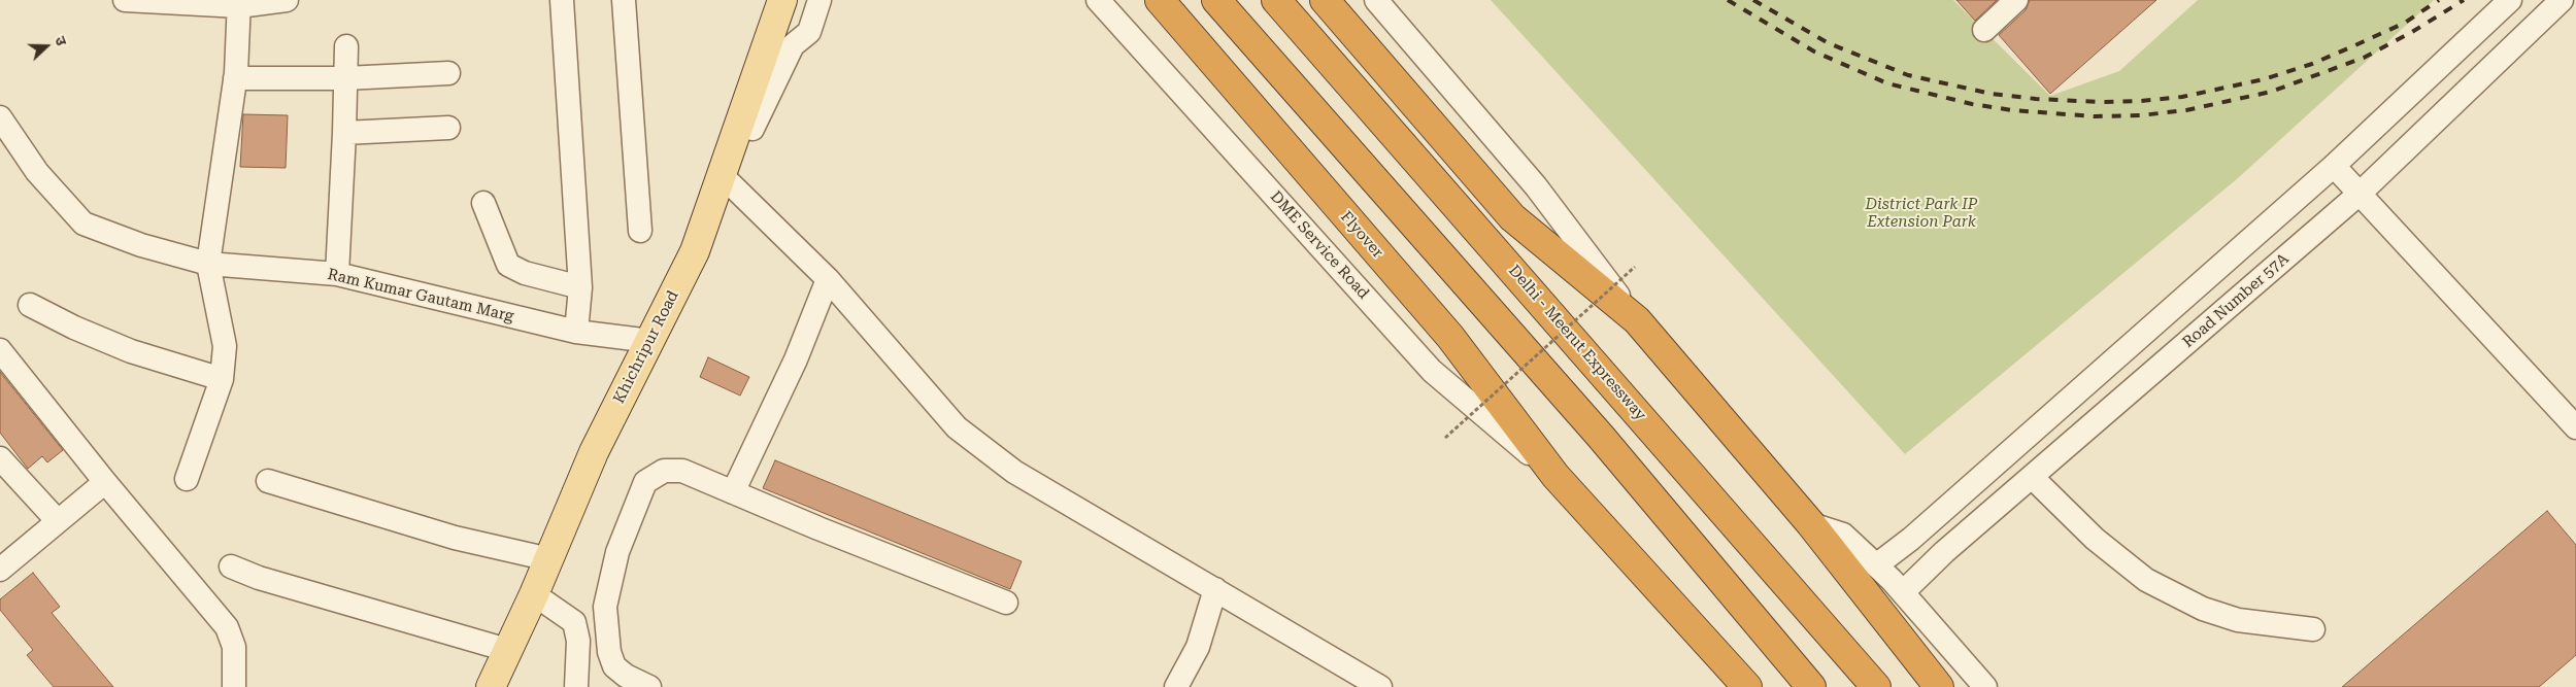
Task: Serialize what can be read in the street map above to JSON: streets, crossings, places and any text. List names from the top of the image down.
{
  "streets": {
    "highway": ["Flyover", "Delhi - Meerut Expressway"],
    "main road": ["Khichripur Road"],
    "street": ["DME Service Road", "Ram Kumar Gautam Marg", "Road Number 57A"]
  },
  "crossings": [
    ["Flyover", "DME Service Road"],
    ["Ram Kumar Gautam Marg", "Khichripur Road"]
  ],
  "parks": ["District Park IP Extension Park"],
  "north": "right"
}
